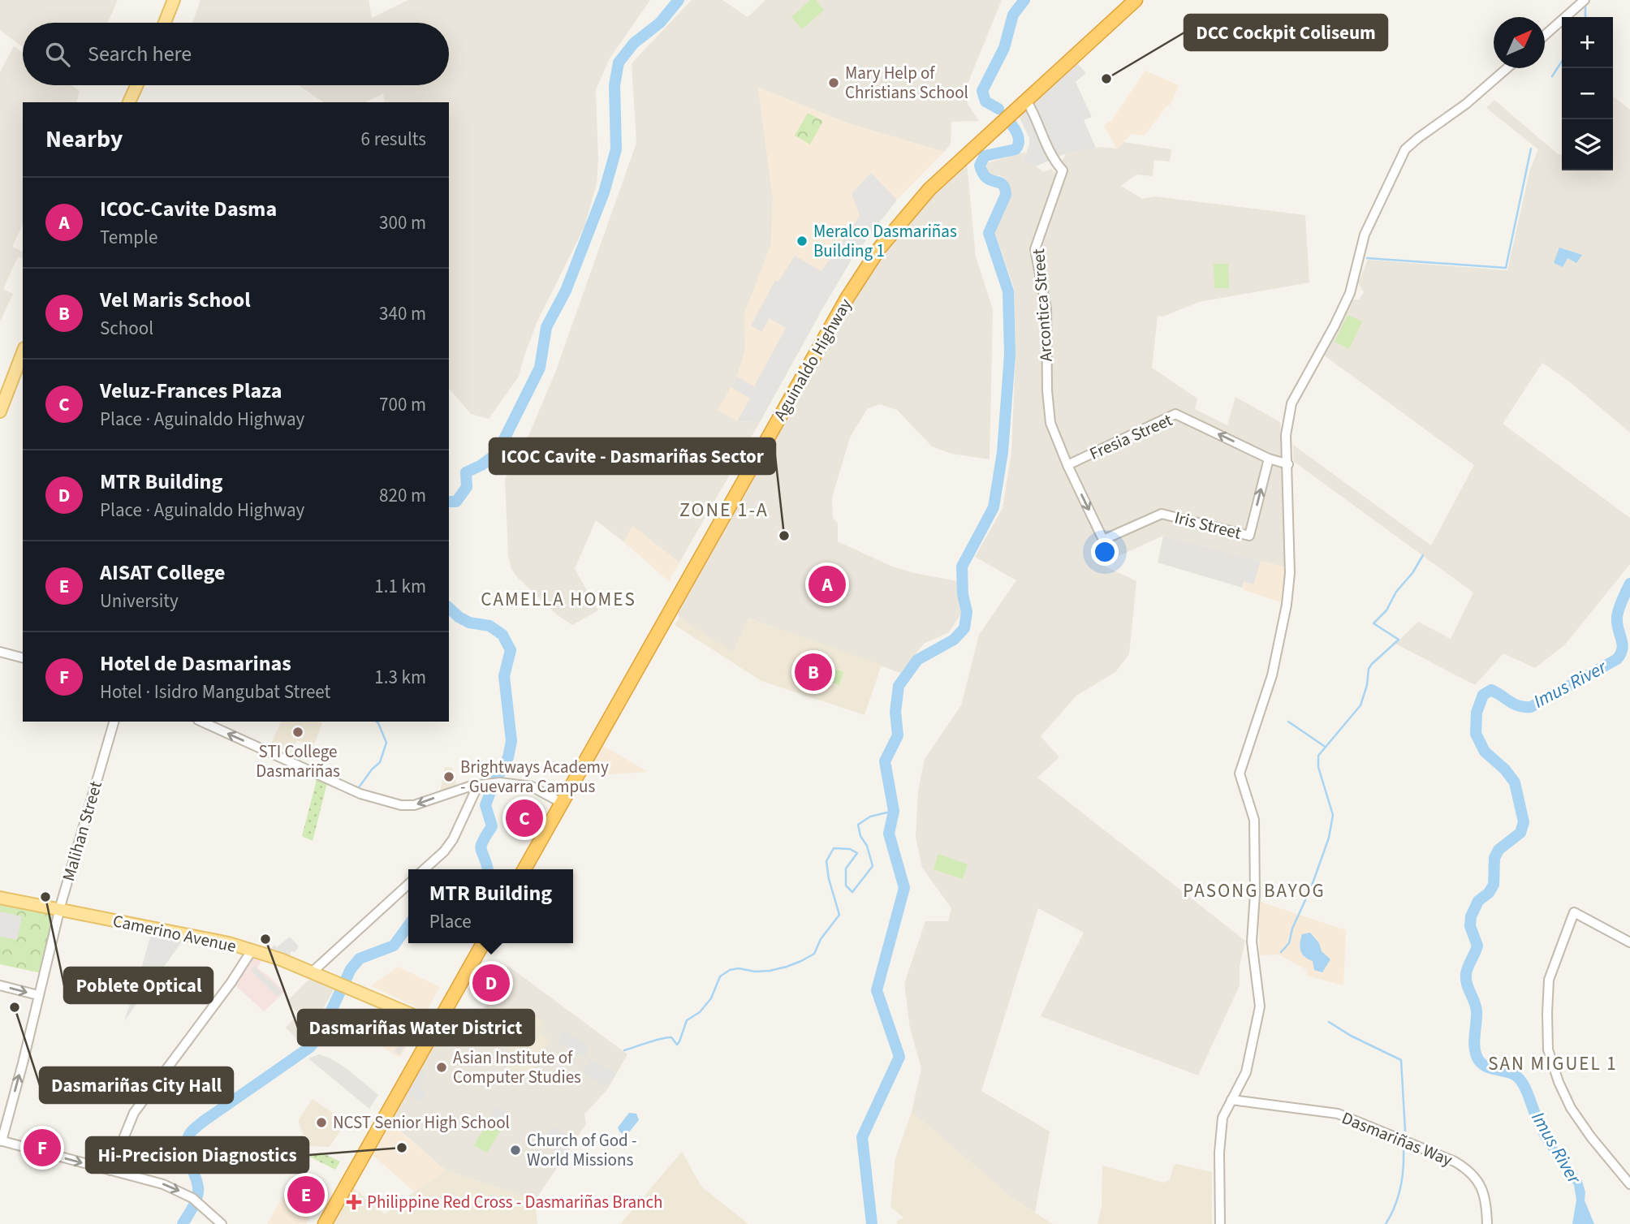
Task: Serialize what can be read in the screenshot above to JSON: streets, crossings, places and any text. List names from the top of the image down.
{
  "streets": {
    "highway": ["Aguinaldo Highway"],
    "main road": ["Camerino Avenue"],
    "street": [
      "Arcontica Street",
      "Fresia Street",
      "Iris Street",
      "Malihan Street",
      "Dasmariñas Way"
    ]
  },
  "crossings": [
    ["Arcontica Street", "Aguinaldo Highway"],
    ["Arcontica Street", "Fresia Street"],
    ["Arcontica Street", "Iris Street"],
    ["Fresia Street", "Iris Street"],
    ["Malihan Street", "Camerino Avenue"]
  ],
  "one_way": ["Fresia Street"],
  "districts": [
    "ZONE 1-A",
    "CAMELLA HOMES",
    "PASONG BAYOG",
    "SAN MIGUEL 1"
  ],
  "water": ["Imus River"],
  "places": {
    "other": [
      "DCC Cockpit Coliseum",
      "Mary Help of Christians School",
      "Meralco Dasmariñas Building 1",
      "ICOC Cavite - Dasmariñas Sector",
      "STI College Dasmariñas",
      "Brightways Academy - Guevarra Campus",
      "Poblete Optical",
      "Dasmariñas Water District",
      "Dasmariñas City Hall",
      "Asian Institute of Computer Studies",
      "NCST Senior High School",
      "Hi-Precision Diagnostics",
      "Church of God - World Missions"
    ],
    "health": ["Philippine Red Cross - Dasmariñas Branch"]
  },
  "north": "top right",
  "page": {
    "map_buttons": ["+", "−"],
    "search": "Search here",
    "heading": ["Nearby", "6 results"],
    "list": [
      {
        "mark": "A",
        "name": "ICOC-Cavite Dasma",
        "note": "Temple",
        "value": "300 m"
      },
      {
        "mark": "B",
        "name": "Vel Maris School",
        "note": "School",
        "value": "340 m"
      },
      {
        "mark": "C",
        "name": "Veluz-Frances Plaza",
        "note": "Place · Aguinaldo Highway",
        "value": "700 m"
      },
      {
        "mark": "D",
        "name": "MTR Building",
        "note": "Place · Aguinaldo Highway",
        "value": "820 m"
      },
      {
        "mark": "E",
        "name": "AISAT College",
        "note": "University",
        "value": "1.1 km"
      },
      {
        "mark": "F",
        "name": "Hotel de Dasmarinas",
        "note": "Hotel · Isidro Mangubat Street",
        "value": "1.3 km"
      }
    ],
    "pins": [
      "A",
      "B",
      "C",
      "D",
      "F",
      "E"
    ],
    "popup": ["MTR Building", "Place"]
  }
}
